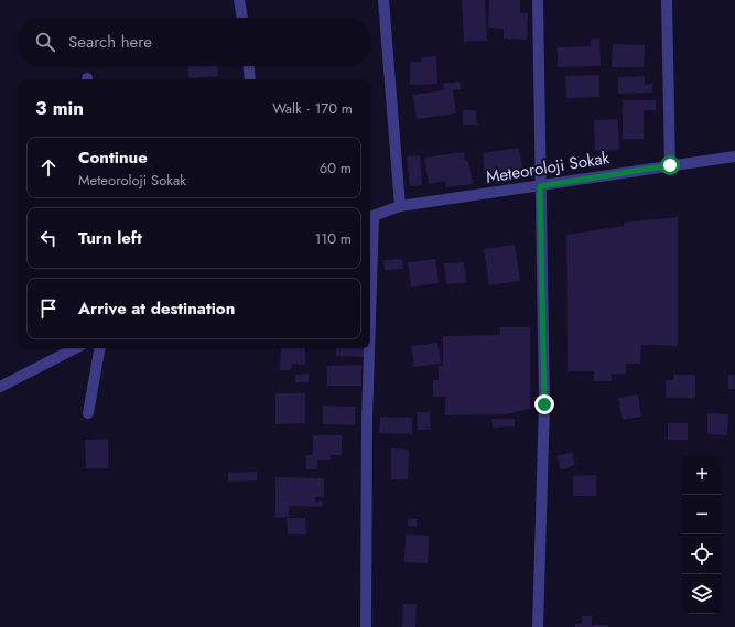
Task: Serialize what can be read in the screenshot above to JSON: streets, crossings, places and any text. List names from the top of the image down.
{
  "streets": {
    "street": ["Meteoroloji Sokak"]
  },
  "page": {
    "search": "Search here",
    "heading": ["3 min", "Walk · 170 m"],
    "list": [
      ["Continue", "Meteoroloji Sokak", "60 m"],
      ["Turn left", "110 m"],
      "Arrive at destination"
    ],
    "map_buttons": ["+", "−"]
  }
}
